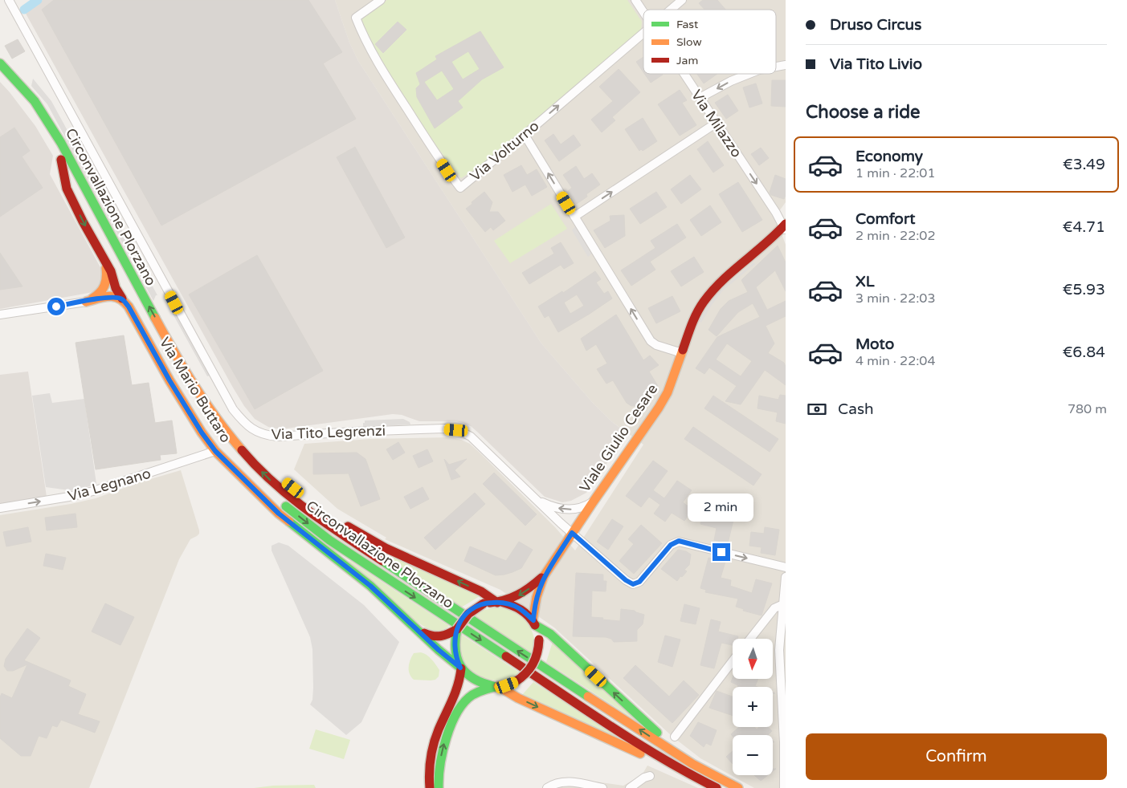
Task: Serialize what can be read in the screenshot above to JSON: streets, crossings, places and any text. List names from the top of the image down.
{
  "streets": {
    "main road": ["Circonvallazione Plorzano", "Via Mario Buttaro", "Viale Giulio Cesare"],
    "street": [
      "Via Milazzo",
      "Via Volturno",
      "Via Tito Legrenzi",
      "Via Legnano"
    ]
  },
  "crossings": [
    ["Via Milazzo", "Viale Giulio Cesare"],
    ["Via Mario Buttaro", "Viale Giulio Cesare"],
    ["Via Mario Buttaro", "Via Legnano"],
    ["Via Tito Legrenzi", "Viale Giulio Cesare"]
  ],
  "one_way": ["Via Milazzo", "Via Legnano"],
  "legend": ["Fast", "Slow", "Jam"],
  "north": "bottom",
  "page": {
    "banner": ["Druso Circus", "Via Tito Livio"],
    "heading": "Choose a ride",
    "list": [
      {
        "name": "Economy",
        "note": "1 min · 22:01",
        "value": "€3.49"
      },
      {
        "name": "Comfort",
        "note": "2 min · 22:02",
        "value": "€4.71"
      },
      {
        "name": "XL",
        "note": "3 min · 22:03",
        "value": "€5.93"
      },
      {
        "name": "Moto",
        "note": "4 min · 22:04",
        "value": "€6.84"
      }
    ],
    "pay": ["Cash", "780 m"],
    "bubble": "2 min",
    "map_buttons": ["+", "−"],
    "buttons": "Confirm"
  }
}
